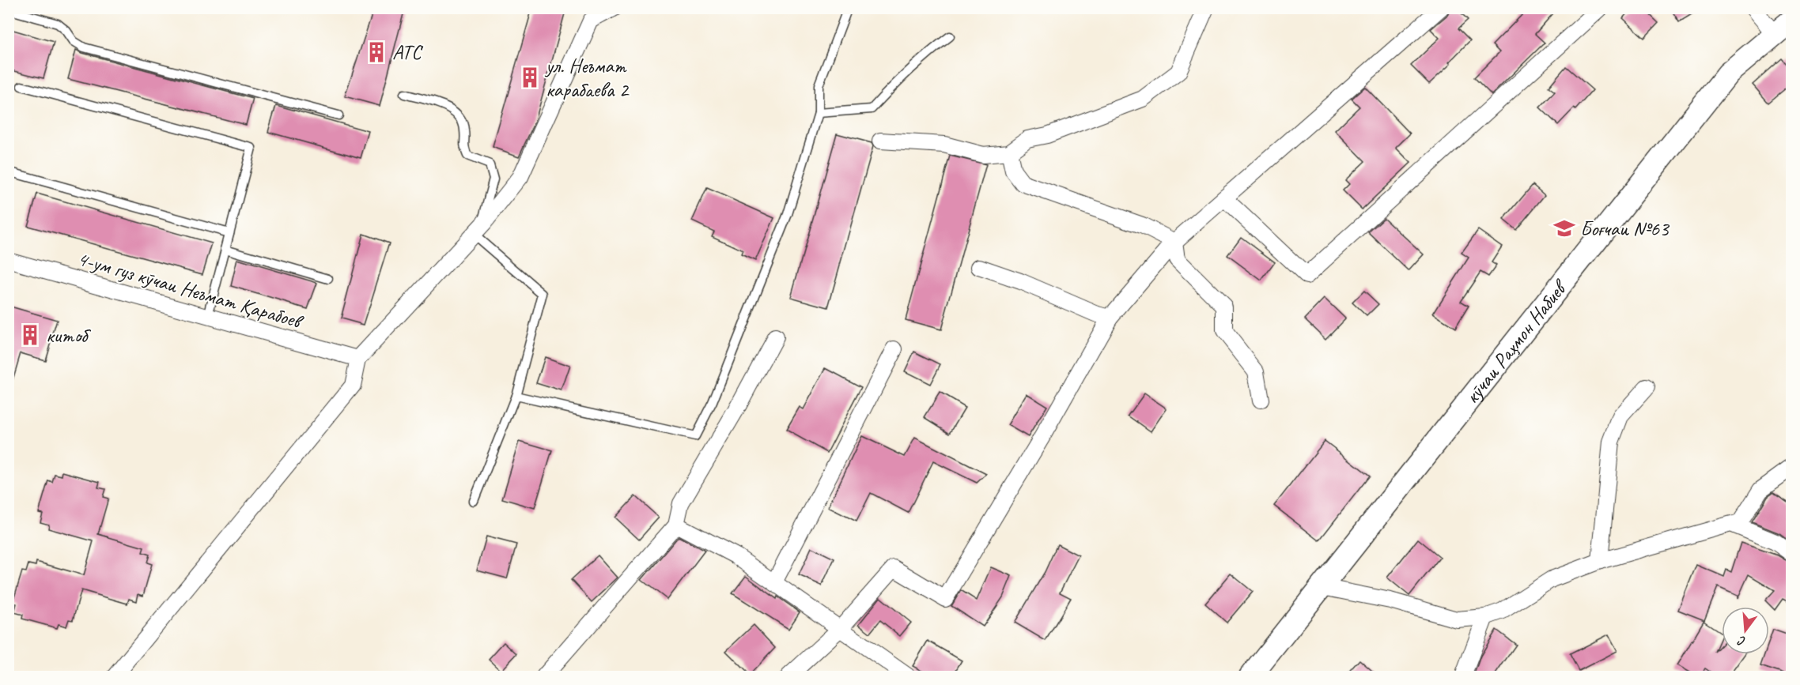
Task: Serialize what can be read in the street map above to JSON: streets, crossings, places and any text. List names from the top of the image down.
{
  "streets": {
    "street": ["4-ум гуз кӯчаи Неъмат Қарабоев", "кӯчаи Раҳмон Набиев"]
  },
  "places": {
    "building": ["АТС", "ул. Неъмат карабаева 2", "китоб"],
    "school or university": ["Боғчаи №63"]
  },
  "north": "bottom"
}
